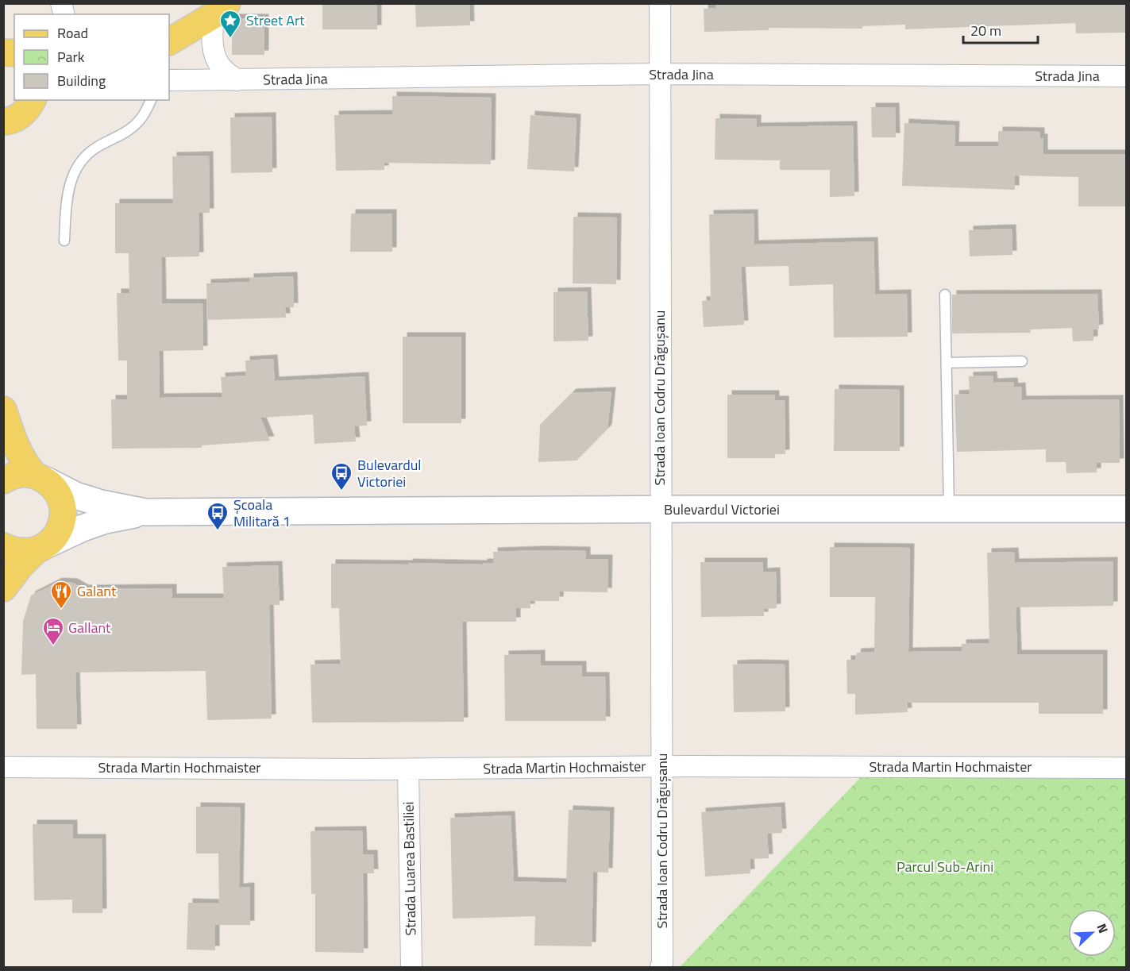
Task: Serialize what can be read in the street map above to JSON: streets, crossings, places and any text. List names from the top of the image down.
{
  "streets": {
    "main road": ["Bulevardul Victoriei"],
    "street": [
      "Strada Jina",
      "Strada Ioan Codru Drăgușanu",
      "Strada Martin Hochmaister",
      "Strada Luarea Bastiliei"
    ]
  },
  "crossings": [
    ["Strada Jina", "Strada Ioan Codru Drăgușanu"],
    ["Strada Ioan Codru Drăgușanu", "Bulevardul Victoriei"],
    ["Strada Ioan Codru Drăgușanu", "Strada Martin Hochmaister"],
    ["Strada Martin Hochmaister", "Strada Luarea Bastiliei"]
  ],
  "parks": ["Parcul Sub-Arini"],
  "places": {
    "place": ["Street Art"],
    "bus stop": ["Bulevardul Victoriei", "Școala Militară 1"],
    "restaurant": ["Galant"],
    "hotel": ["Gallant"]
  },
  "legend": ["Road", "Park", "Building"],
  "scale_bar": "20 m",
  "north": "top right"
}
